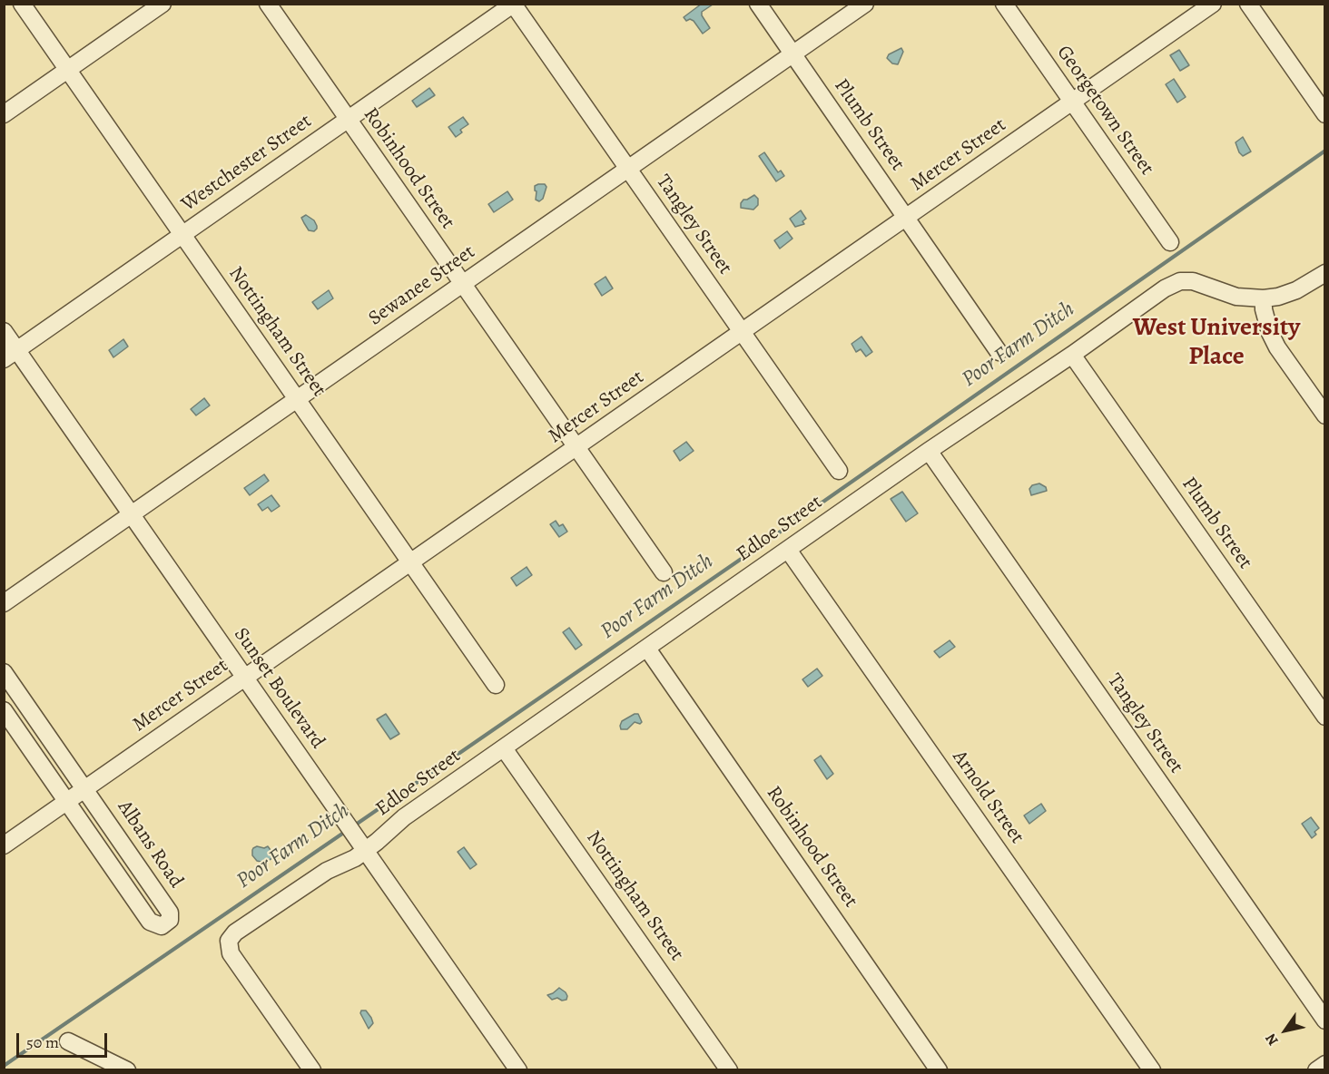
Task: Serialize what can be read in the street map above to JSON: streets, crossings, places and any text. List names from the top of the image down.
{
  "streets": {
    "street": [
      "Georgetown Street",
      "Plumb Street",
      "Mercer Street",
      "Westchester Street",
      "Robinhood Street",
      "Tangley Street",
      "Sewanee Street",
      "Nottingham Street",
      "Edloe Street",
      "Sunset Boulevard",
      "Arnold Street",
      "Albans Road"
    ]
  },
  "crossings": [
    ["Georgetown Street", "Mercer Street"],
    ["Plumb Street", "Mercer Street"],
    ["Plumb Street", "Sewanee Street"],
    ["Plumb Street", "Edloe Street"],
    ["Mercer Street", "Robinhood Street"],
    ["Mercer Street", "Tangley Street"],
    ["Mercer Street", "Nottingham Street"],
    ["Mercer Street", "Sunset Boulevard"],
    ["Mercer Street", "Albans Road"],
    ["Westchester Street", "Robinhood Street"],
    ["Westchester Street", "Tangley Street"],
    ["Westchester Street", "Nottingham Street"],
    ["Westchester Street", "Sunset Boulevard"],
    ["Robinhood Street", "Sewanee Street"],
    ["Robinhood Street", "Edloe Street"],
    ["Tangley Street", "Sewanee Street"],
    ["Tangley Street", "Edloe Street"],
    ["Sewanee Street", "Nottingham Street"],
    ["Sewanee Street", "Sunset Boulevard"],
    ["Nottingham Street", "Edloe Street"],
    ["Edloe Street", "Sunset Boulevard"],
    ["Edloe Street", "Arnold Street"]
  ],
  "districts": ["West University Place"],
  "water": ["Poor Farm Ditch"],
  "scale_bar": "50 m",
  "north": "bottom left"
}
